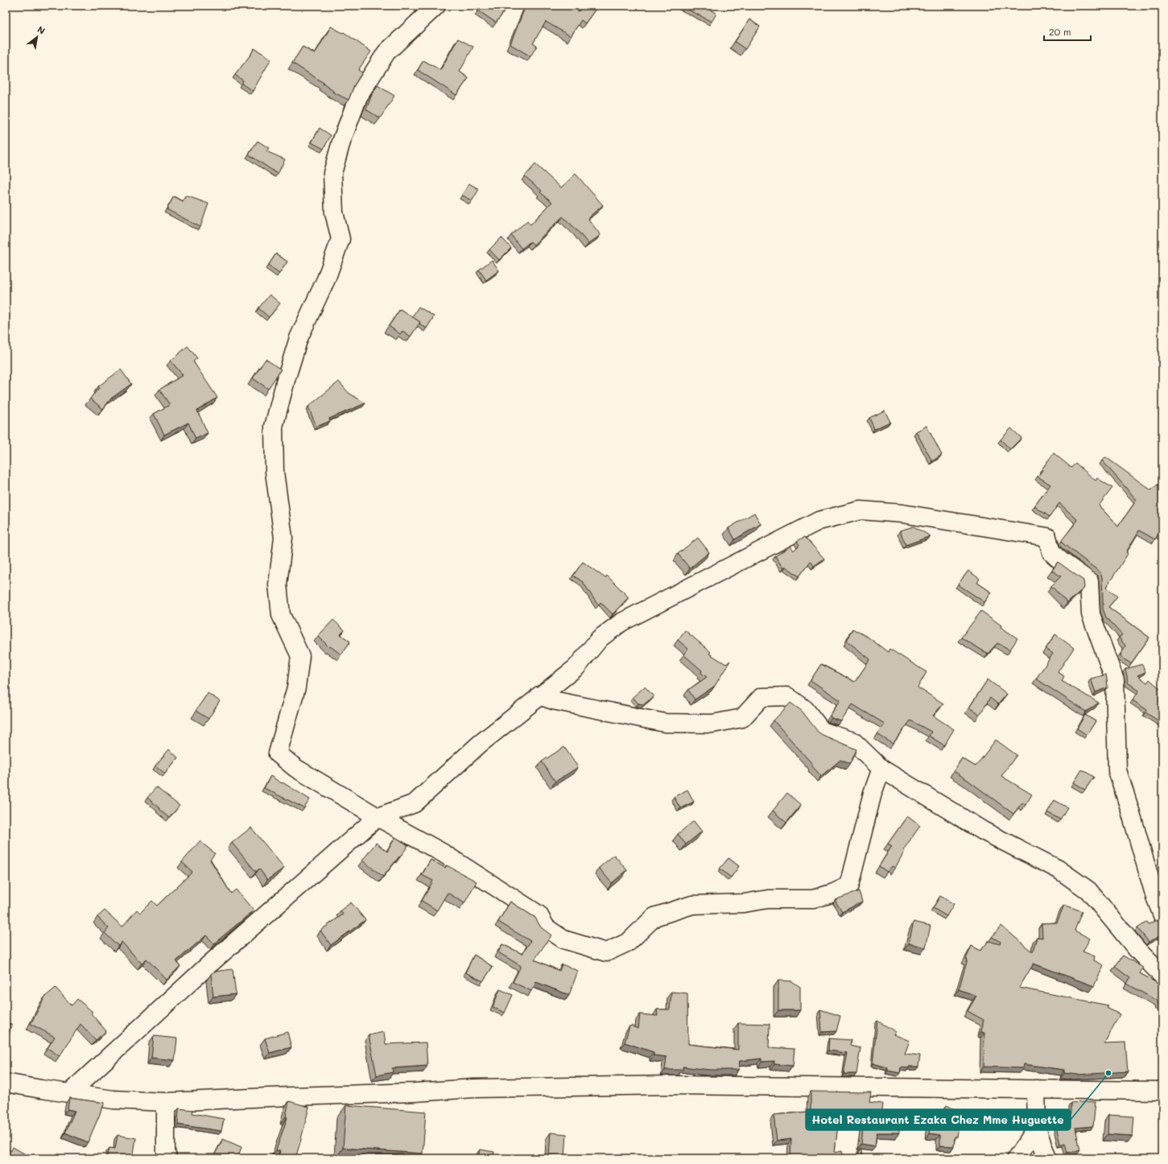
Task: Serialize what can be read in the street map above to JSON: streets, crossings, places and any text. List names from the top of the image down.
{
  "places": ["Hotel Restaurant Ezaka Chez Mme Huguette"],
  "scale_bar": "20 m",
  "north": "top right"
}
